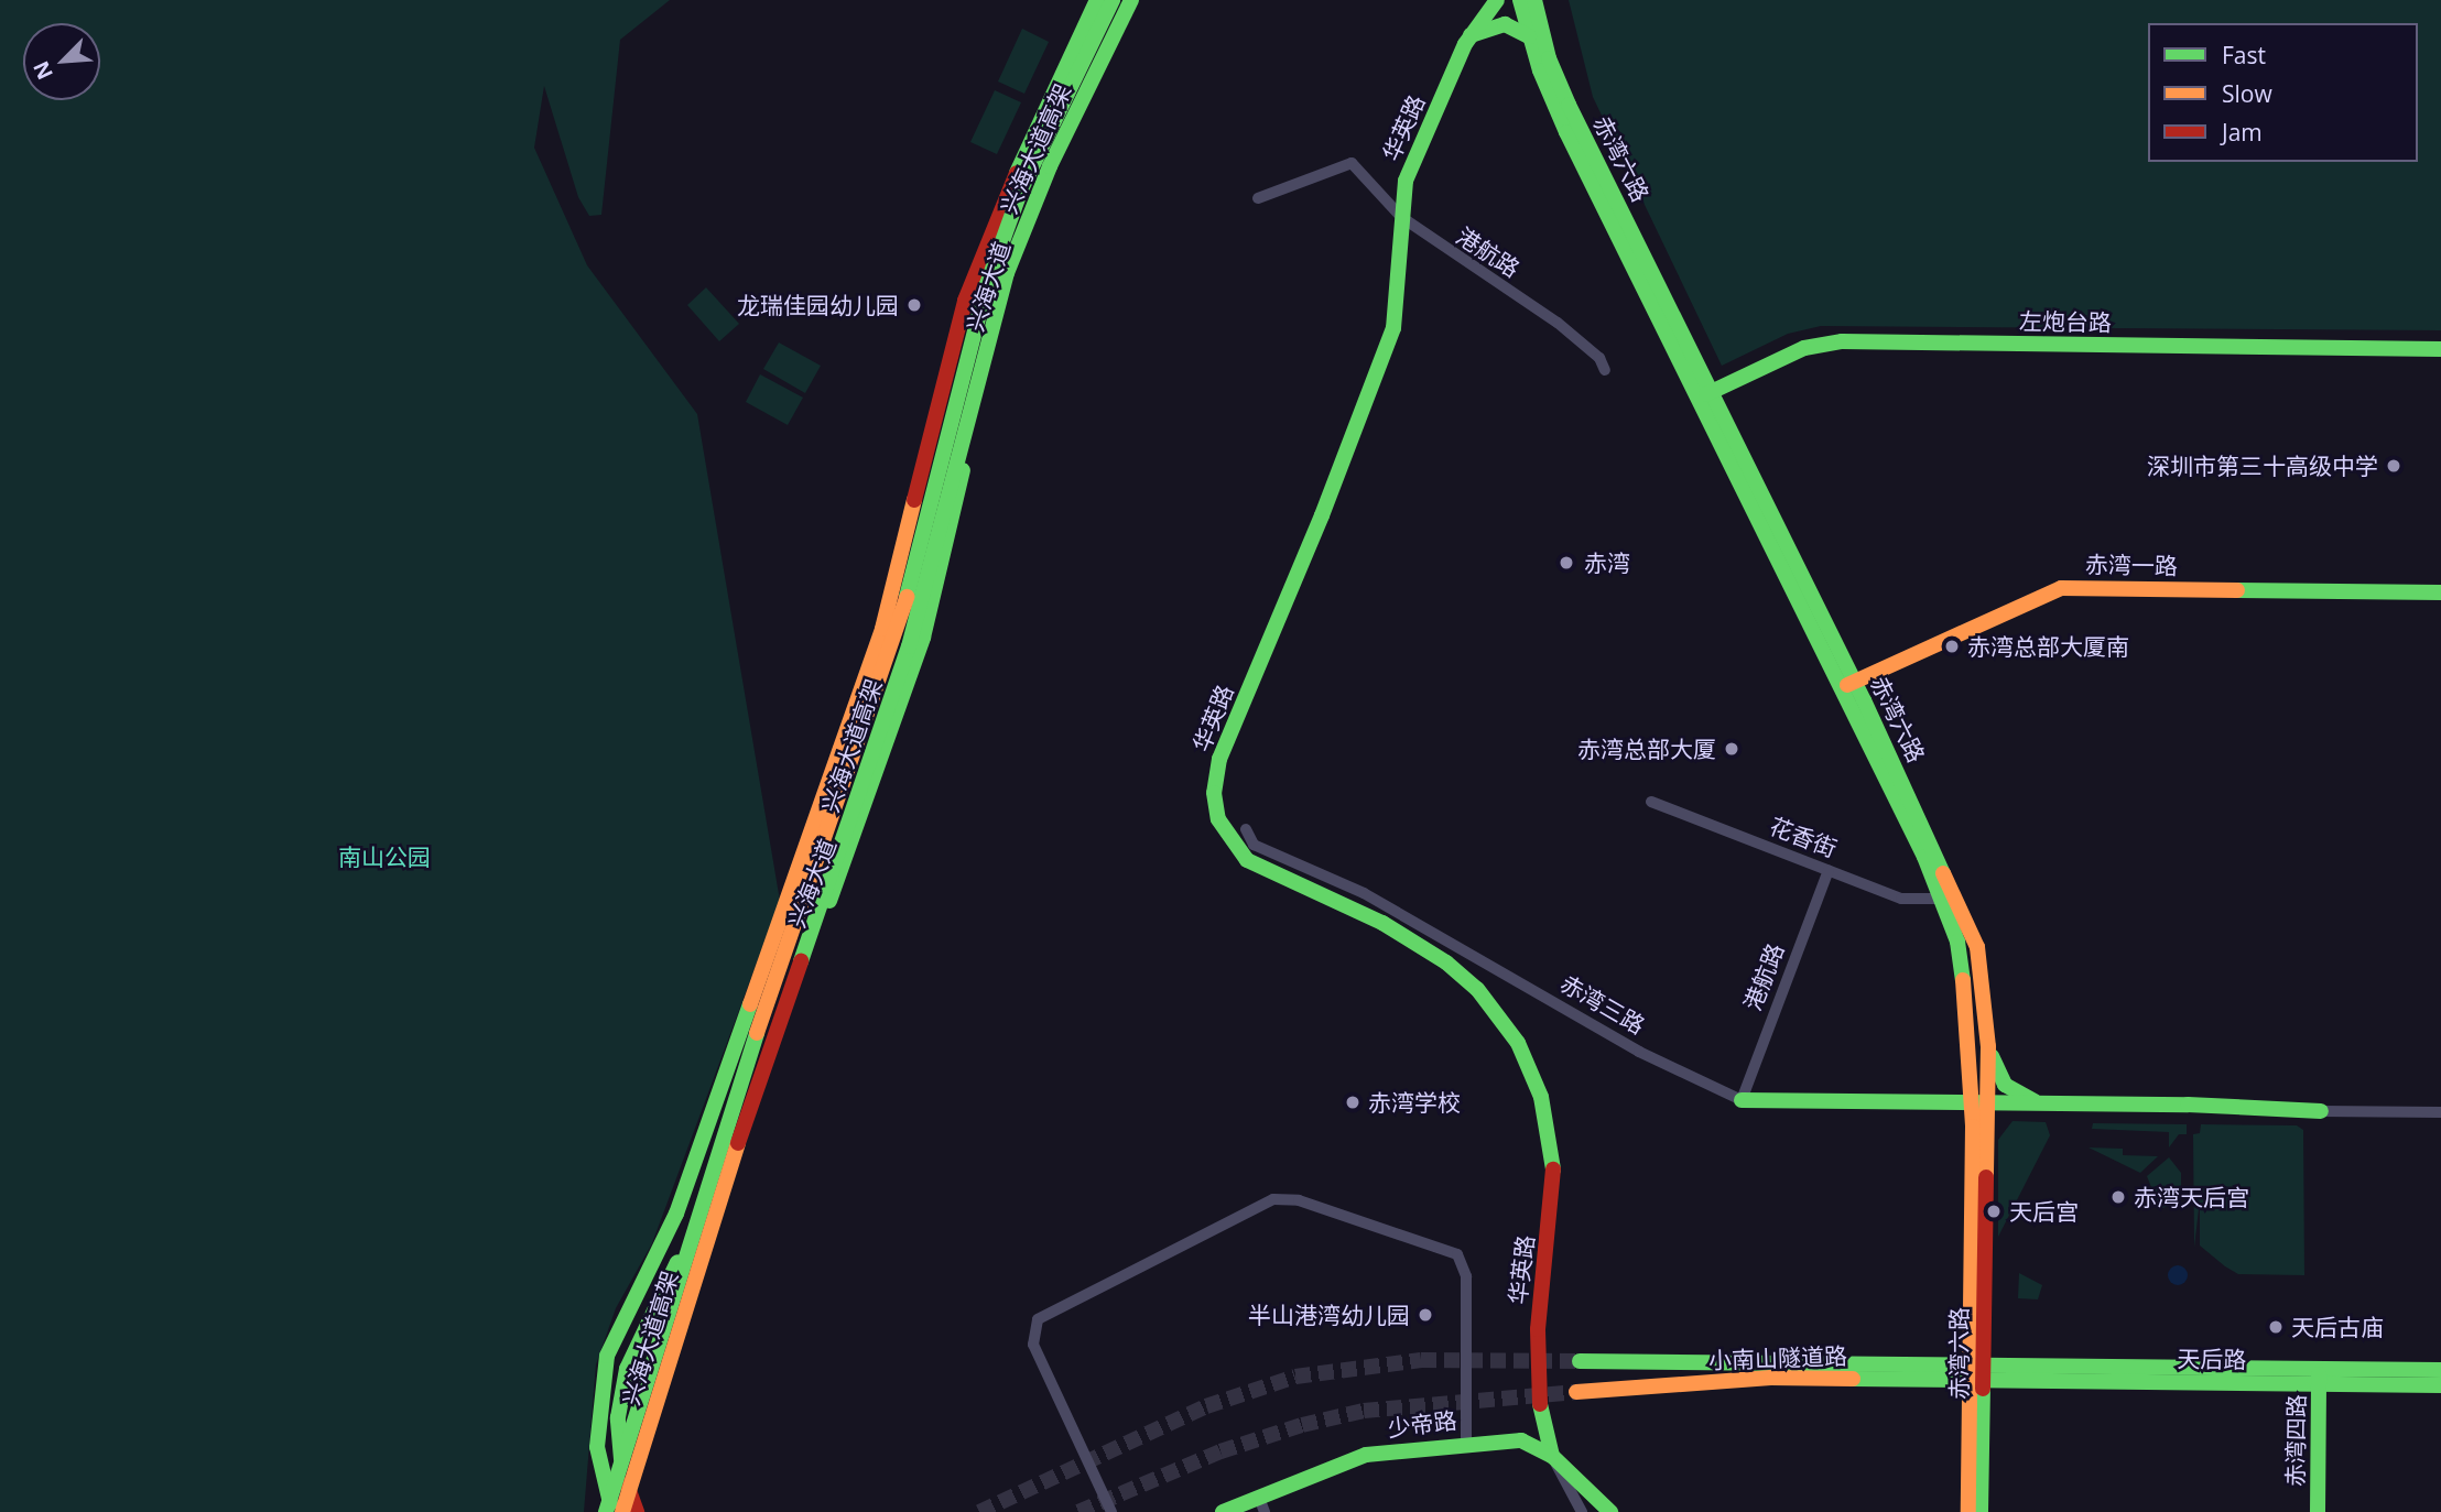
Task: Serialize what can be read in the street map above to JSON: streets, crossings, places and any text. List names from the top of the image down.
{
  "streets": {
    "street": [
      "华英路",
      "兴海大道高架",
      "赤湾六路",
      "港航路",
      "兴海大道",
      "左炮台路",
      "赤湾一路",
      "花香街",
      "赤湾三路",
      "小南山隧道路",
      "天后路",
      "少帝路",
      "赤湾四路"
    ]
  },
  "crossings": [
    ["华英路", "港航路"],
    ["华英路", "少帝路"],
    ["赤湾六路", "左炮台路"],
    ["赤湾六路", "赤湾一路"],
    ["赤湾六路", "花香街"],
    ["赤湾六路", "赤湾三路"],
    ["赤湾六路", "小南山隧道路"],
    ["赤湾六路", "天后路"],
    ["港航路", "花香街"],
    ["港航路", "赤湾三路"],
    ["小南山隧道路", "天后路"],
    ["天后路", "赤湾四路"]
  ],
  "parks": ["南山公园"],
  "places": [
    "龙瑞佳园幼儿园",
    "深圳市第三十高级中学",
    "赤湾",
    "赤湾总部大厦南",
    "赤湾总部大厦",
    "赤湾学校",
    "赤湾天后宫",
    "天后宫",
    "半山港湾幼儿园",
    "天后古庙"
  ],
  "legend": ["Fast", "Slow", "Jam"],
  "north": "bottom left"
}
